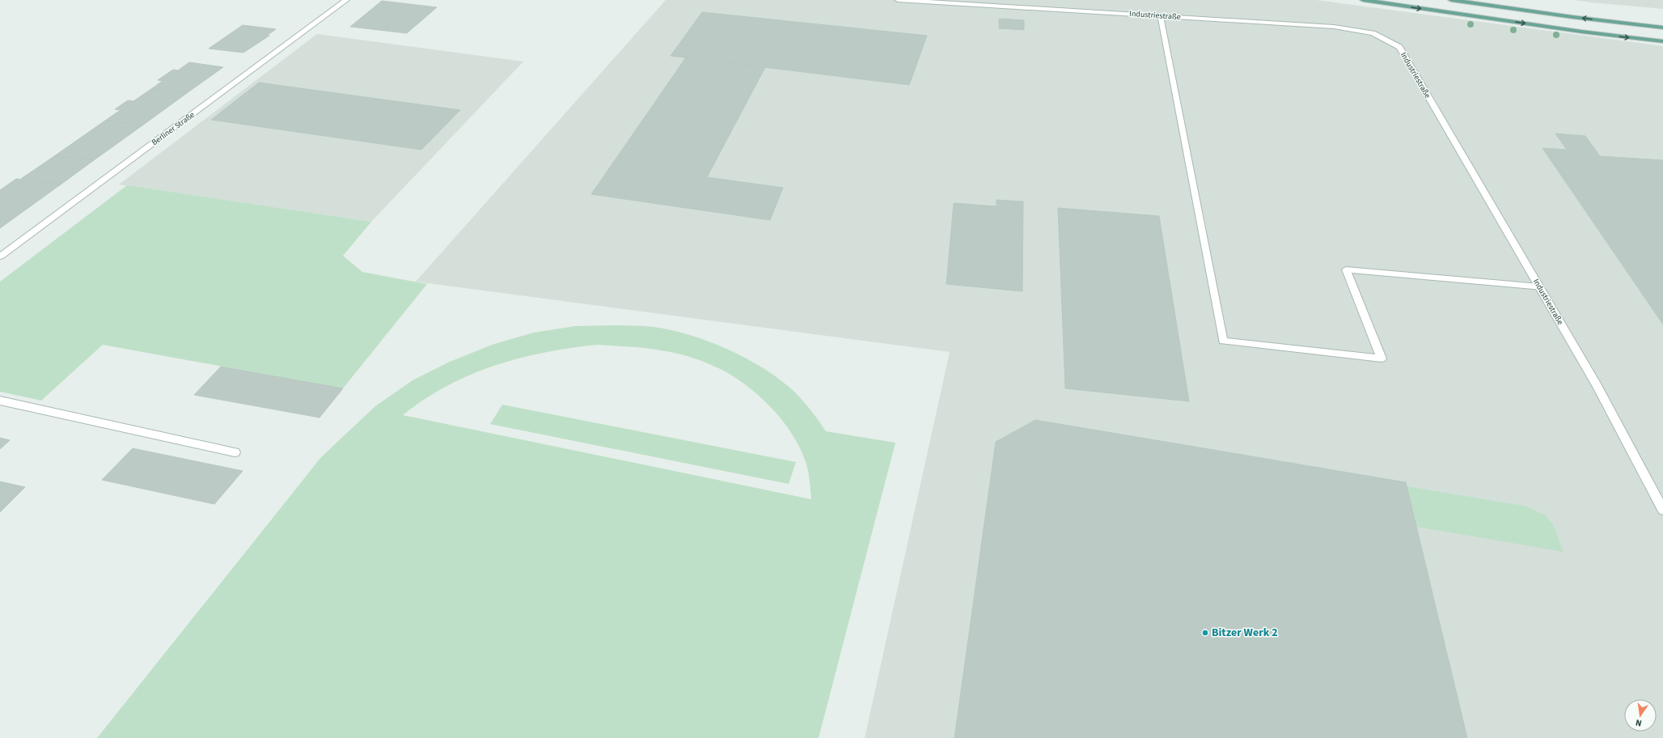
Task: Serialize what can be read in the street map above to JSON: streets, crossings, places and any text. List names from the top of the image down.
{
  "streets": {
    "street": ["Industriestraße", "Berliner Straße"]
  },
  "places": ["Bitzer Werk 2"],
  "north": "bottom"
}
